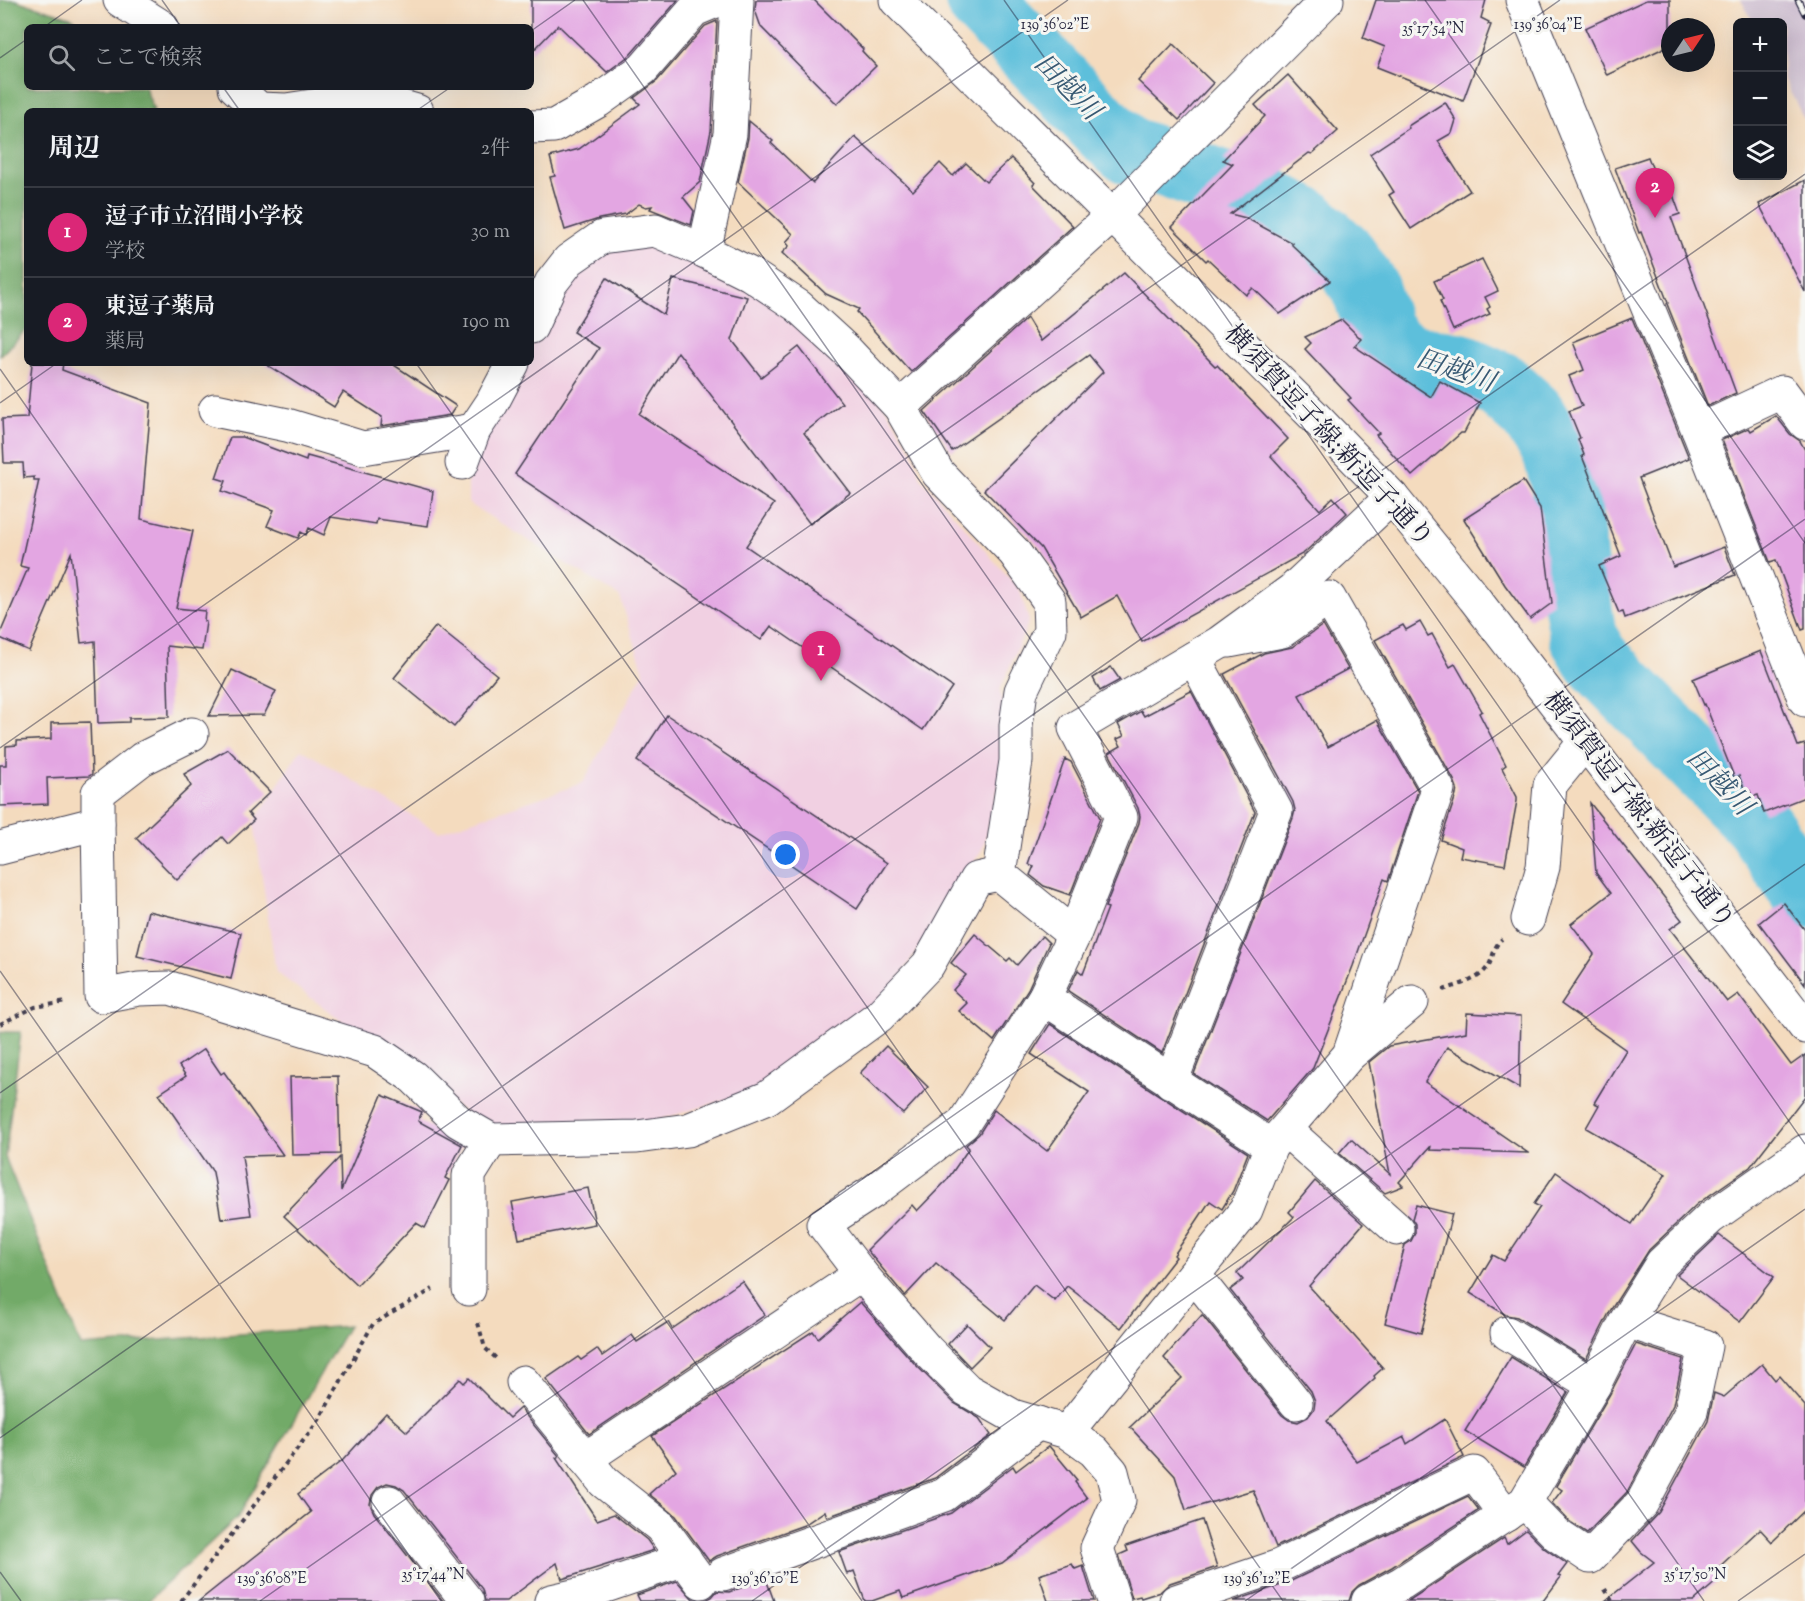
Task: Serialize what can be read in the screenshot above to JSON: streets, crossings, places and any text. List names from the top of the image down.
{
  "streets": {
    "street": ["横須賀逗子線;新逗子通り"]
  },
  "water": ["田越川"],
  "north": "top right",
  "page": {
    "map_buttons": ["+", "−"],
    "search": "ここで検索",
    "heading": ["周辺", "2件"],
    "pins": ["2", "1"],
    "list": [
      {
        "mark": "1",
        "name": "逗子市立沼間小学校",
        "note": "学校",
        "value": "30 m"
      },
      {
        "mark": "2",
        "name": "東逗子薬局",
        "note": "薬局",
        "value": "190 m"
      }
    ]
  },
  "coordinates": [
    "139°36'02\"E",
    "139°36'04\"E",
    "35°17'54\"N",
    "35°17'44\"N",
    "35°17'50\"N",
    "139°36'08\"E",
    "139°36'10\"E",
    "139°36'12\"E"
  ]
}
